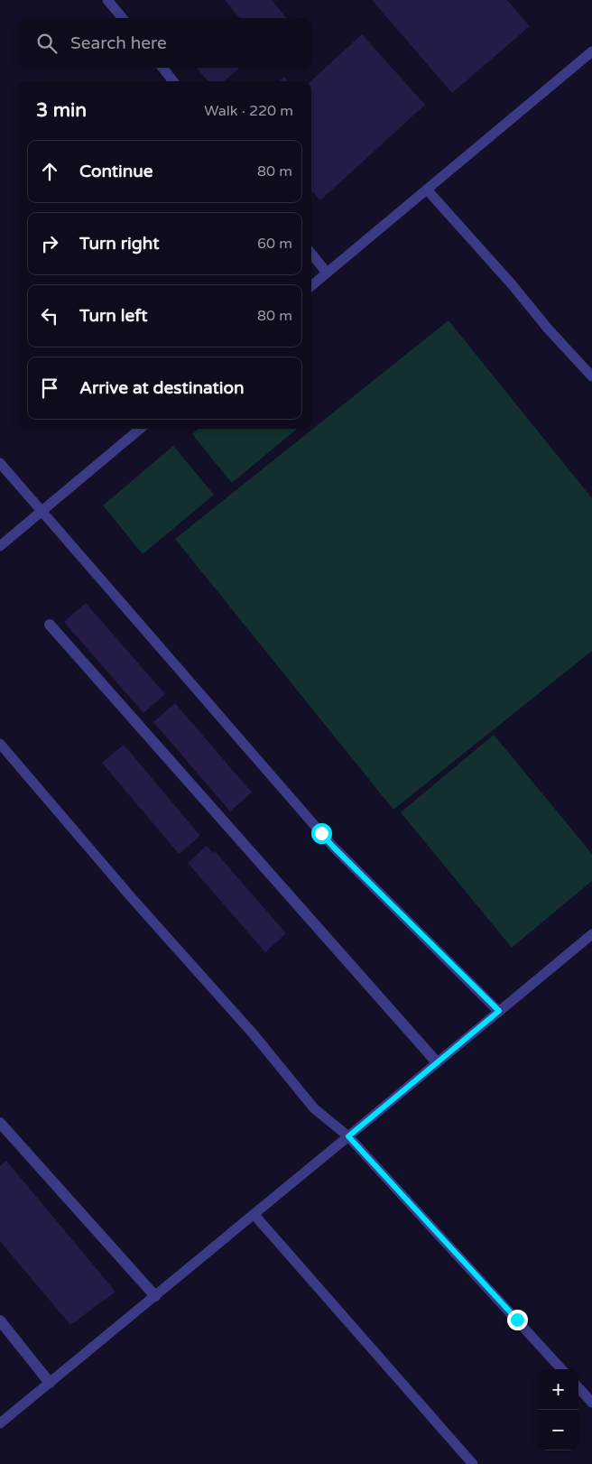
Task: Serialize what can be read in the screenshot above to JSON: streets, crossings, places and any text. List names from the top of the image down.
{
  "page": {
    "search": "Search here",
    "heading": ["3 min", "Walk · 220 m"],
    "list": [
      ["Continue", "80 m"],
      ["Turn right", "60 m"],
      ["Turn left", "80 m"],
      "Arrive at destination"
    ],
    "map_buttons": ["+", "−"]
  }
}
